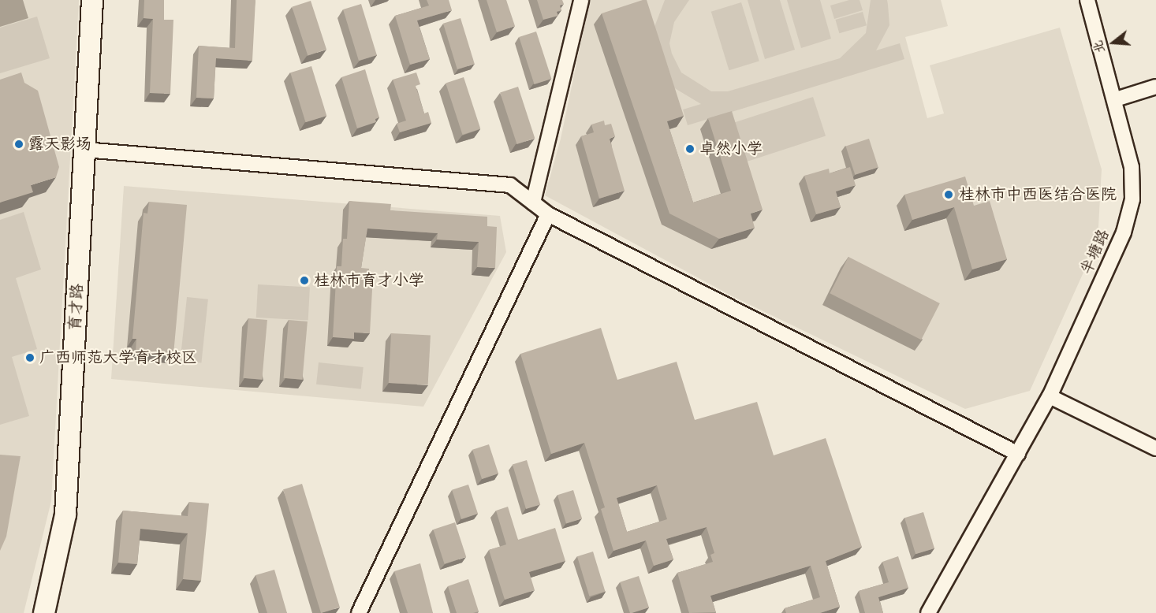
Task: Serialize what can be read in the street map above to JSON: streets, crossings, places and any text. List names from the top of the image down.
{
  "streets": {
    "main road": ["育才路"],
    "street": ["半塘路"]
  },
  "places": [
    "露天影场",
    "卓然小学",
    "桂林市中西医结合医院",
    "桂林市育才小学",
    "广西师范大学育才校区"
  ],
  "north": "left"
}
